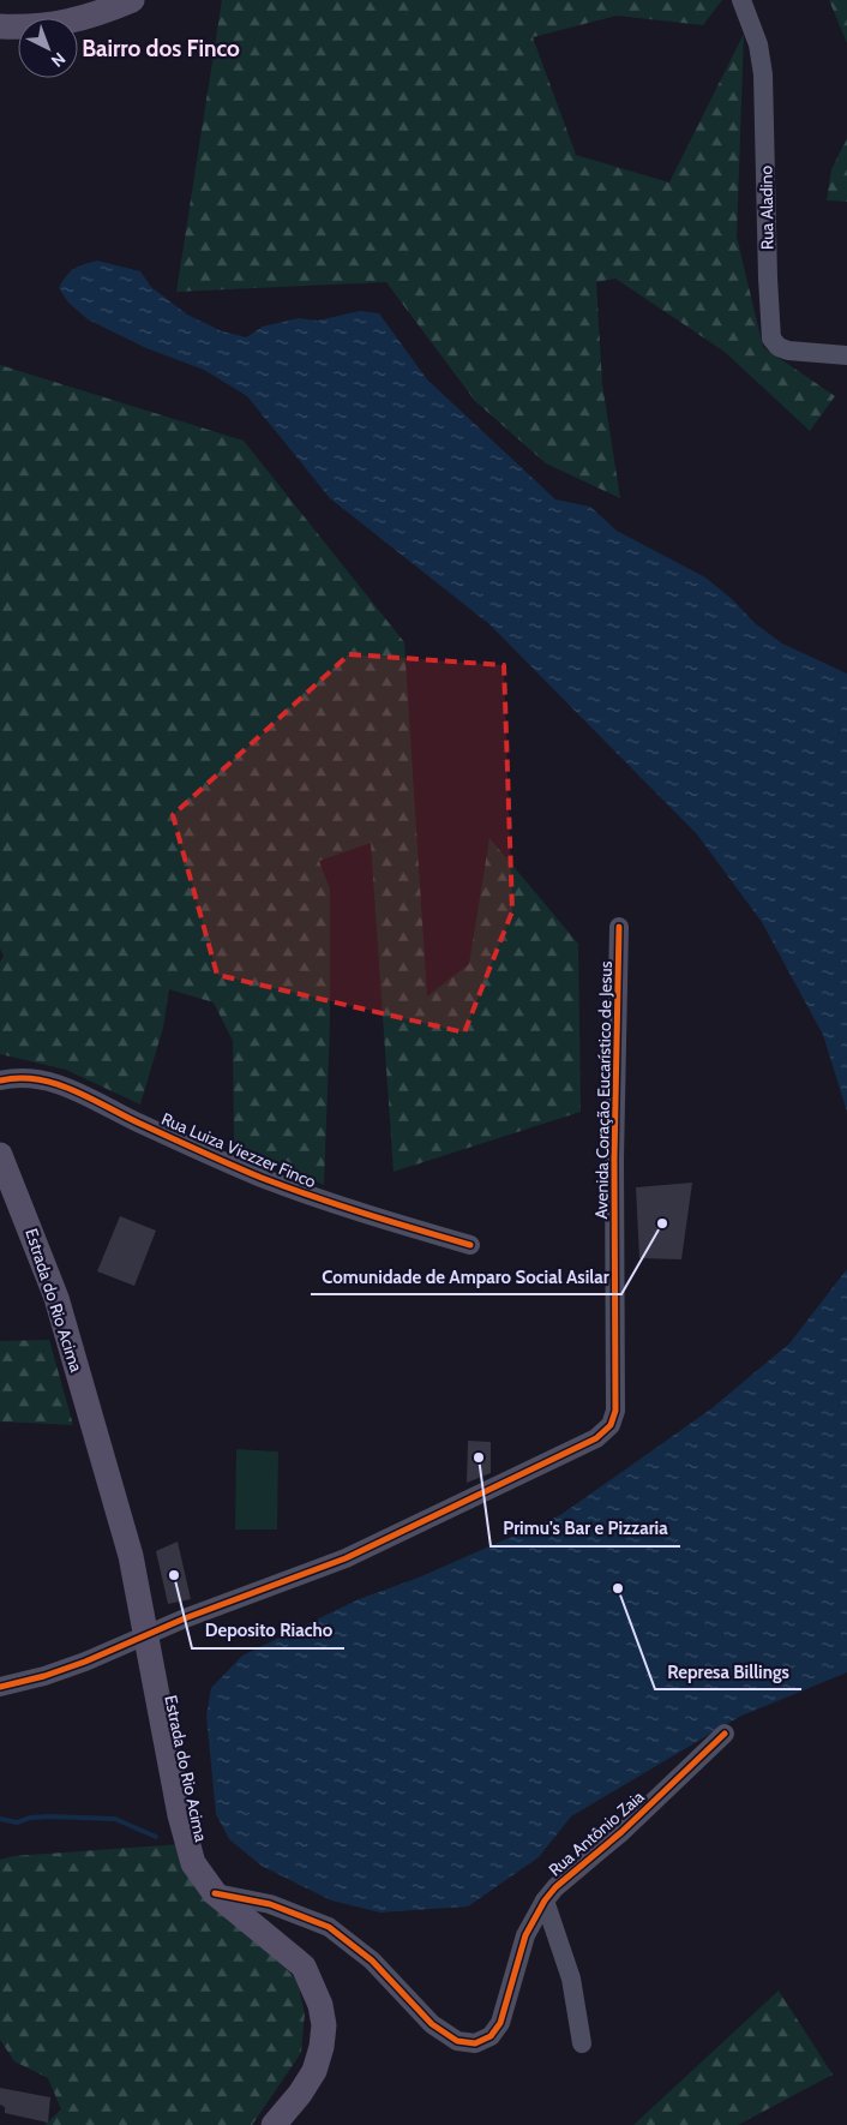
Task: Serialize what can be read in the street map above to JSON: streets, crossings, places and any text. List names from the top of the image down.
{
  "streets": {
    "main road": ["Estrada do Rio Acima"],
    "street": [
      "Rua Aladino",
      "Avenida Coração Eucarístico de Jesus",
      "Rua Luiza Viezzer Finco",
      "Rua Antônio Zaia"
    ]
  },
  "crossings": [
    ["Avenida Coração Eucarístico de Jesus", "Estrada do Rio Acima"],
    ["Estrada do Rio Acima", "Rua Antônio Zaia"]
  ],
  "districts": ["Bairro dos Finco"],
  "places": [
    "Comunidade de Amparo Social Asilar",
    "Primu's Bar e Pizzaria",
    "Deposito Riacho",
    "Represa Billings"
  ],
  "north": "bottom right"
}
